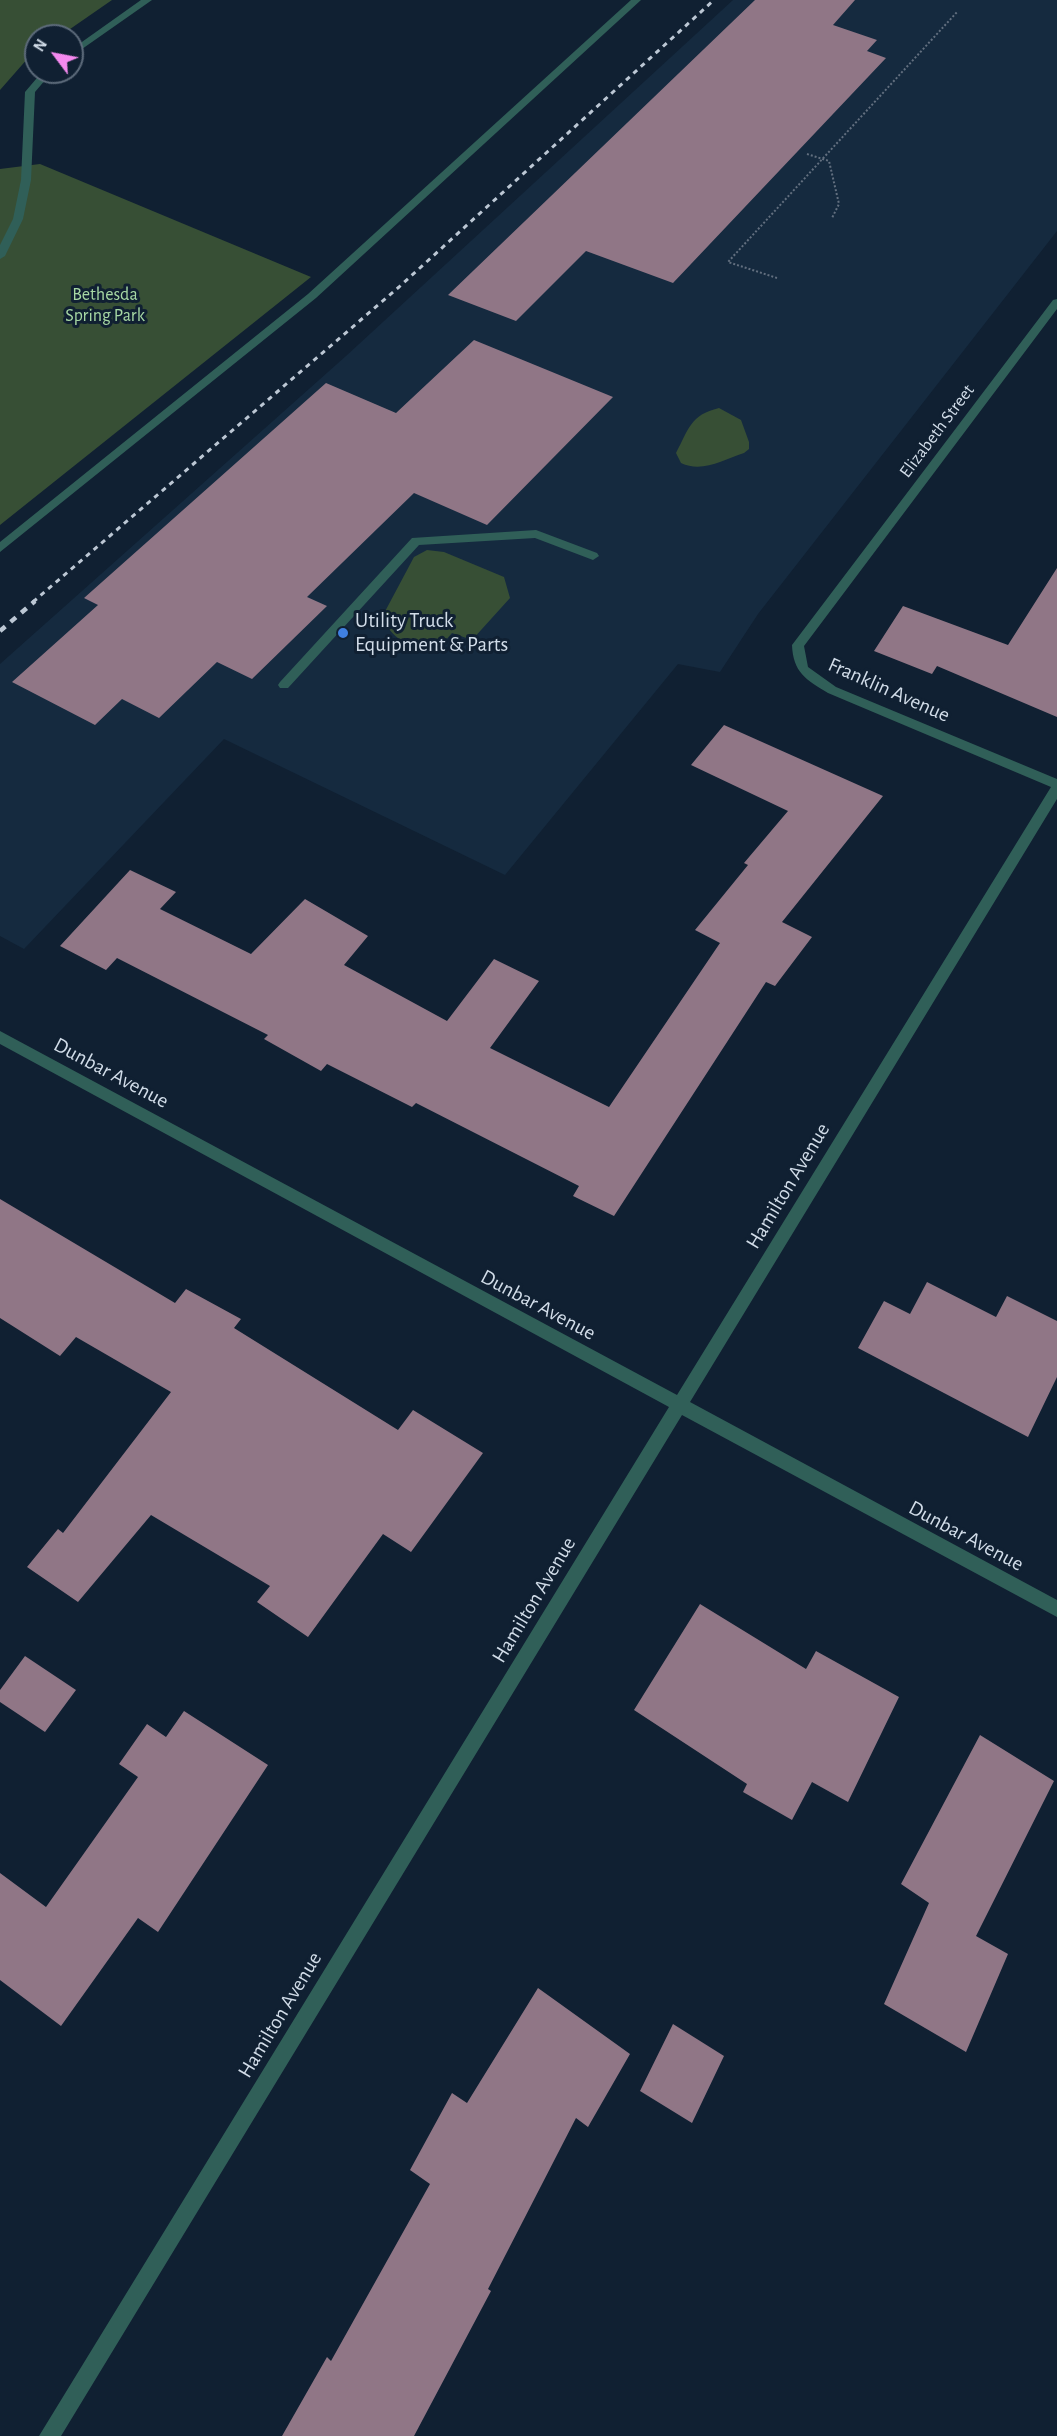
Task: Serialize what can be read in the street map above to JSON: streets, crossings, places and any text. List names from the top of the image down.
{
  "streets": {
    "street": [
      "Elizabeth Street",
      "Franklin Avenue",
      "Dunbar Avenue",
      "Hamilton Avenue"
    ]
  },
  "crossings": [
    ["Elizabeth Street", "Franklin Avenue"],
    ["Franklin Avenue", "Hamilton Avenue"],
    ["Dunbar Avenue", "Hamilton Avenue"]
  ],
  "parks": ["Bethesda Spring Park"],
  "places": ["Utility Truck Equipment & Parts"],
  "north": "top left"
}
